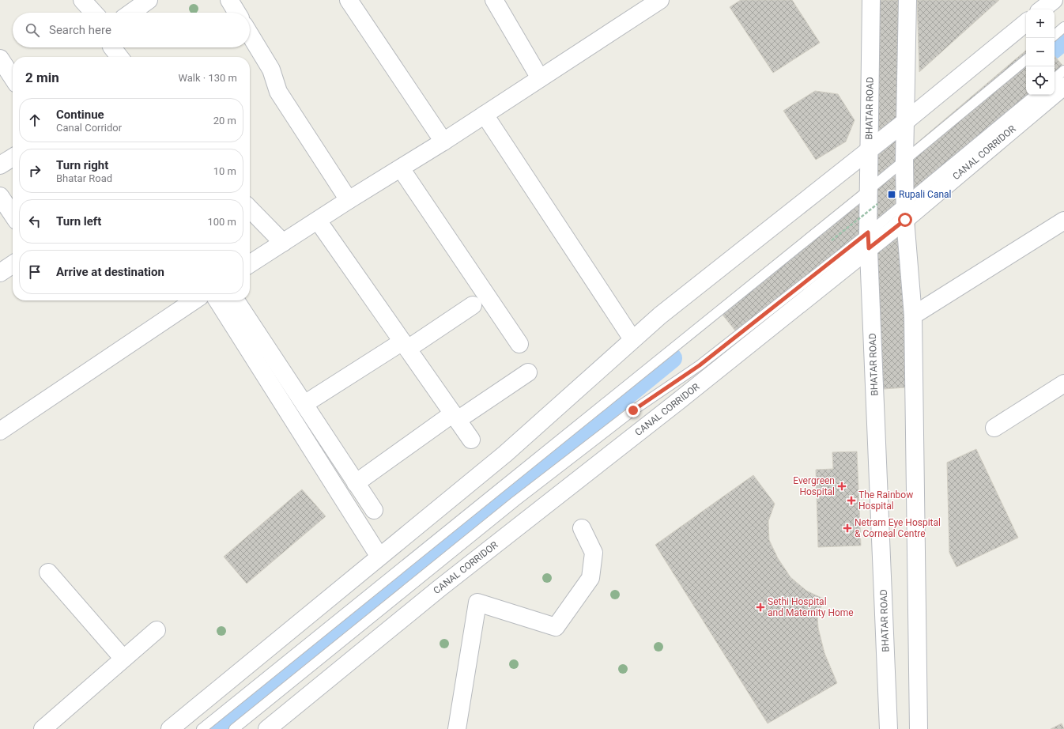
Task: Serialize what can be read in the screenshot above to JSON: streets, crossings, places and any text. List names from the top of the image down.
{
  "streets": {
    "street": ["BHATAR ROAD", "CANAL CORRIDOR"]
  },
  "crossings": [
    ["BHATAR ROAD", "CANAL CORRIDOR"]
  ],
  "places": {
    "transit": ["Rupali Canal"],
    "health": [
      "Evergreen Hospital",
      "The Rainbow Hospital",
      "Netram Eye Hospital & Corneal Centre",
      "Sethi Hospital and Maternity Home"
    ]
  },
  "page": {
    "map_buttons": ["+", "−"],
    "search": "Search here",
    "heading": ["2 min", "Walk · 130 m"],
    "list": [
      ["Continue", "Canal Corridor", "20 m"],
      ["Turn right", "Bhatar Road", "10 m"],
      ["Turn left", "100 m"],
      "Arrive at destination"
    ]
  }
}
